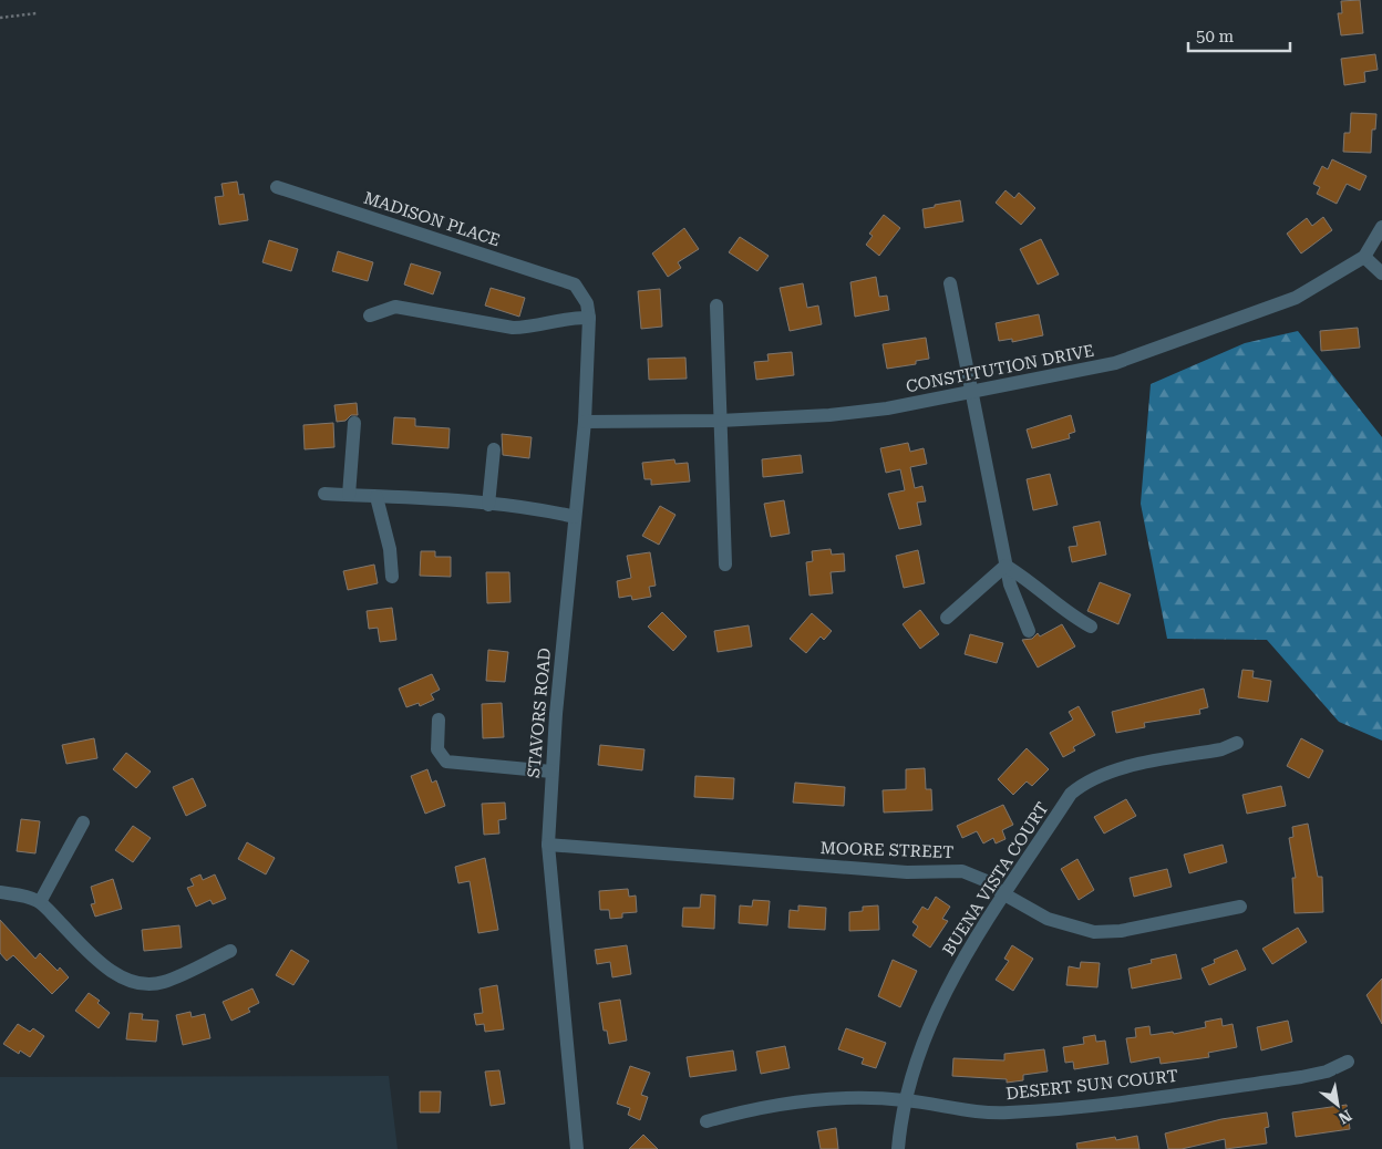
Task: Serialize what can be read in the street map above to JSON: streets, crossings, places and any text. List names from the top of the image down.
{
  "streets": {
    "street": [
      "MADISON PLACE",
      "CONSTITUTION DRIVE",
      "STAVORS ROAD",
      "MOORE STREET",
      "BUENA VISTA COURT",
      "DESERT SUN COURT"
    ]
  },
  "crossings": [
    ["MADISON PLACE", "STAVORS ROAD"],
    ["CONSTITUTION DRIVE", "STAVORS ROAD"],
    ["STAVORS ROAD", "MOORE STREET"],
    ["MOORE STREET", "BUENA VISTA COURT"],
    ["BUENA VISTA COURT", "DESERT SUN COURT"]
  ],
  "scale_bar": "50 m",
  "north": "bottom right"
}
